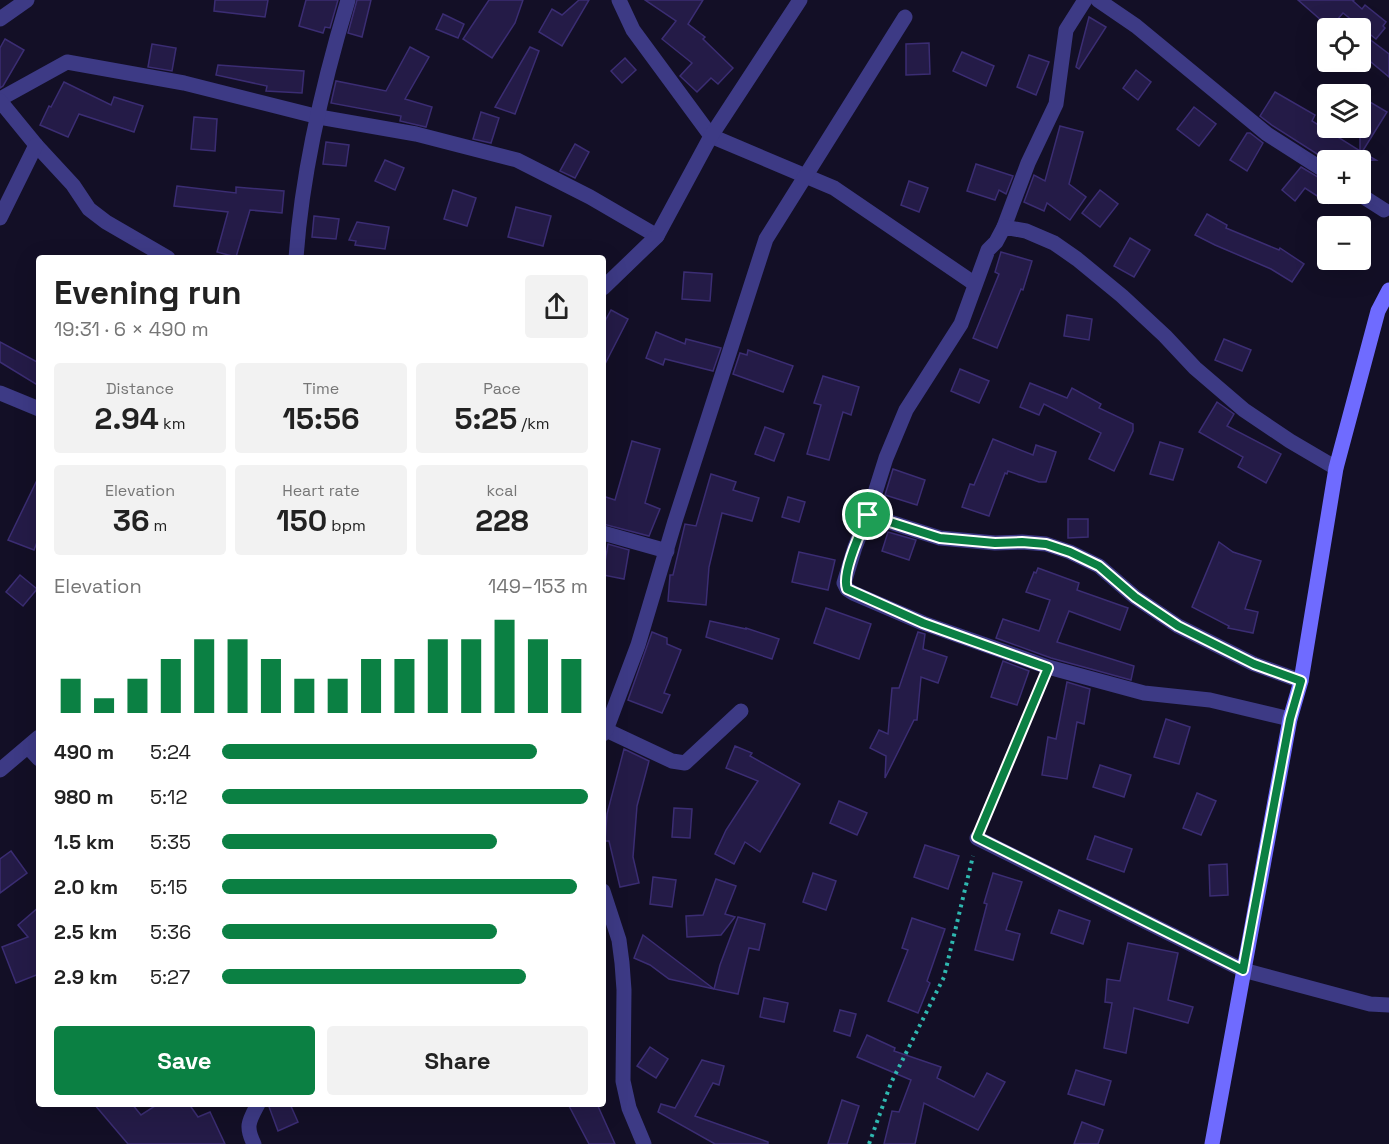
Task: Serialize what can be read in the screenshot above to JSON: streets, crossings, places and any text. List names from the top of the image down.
{
  "page": {
    "map_buttons": ["+", "−"],
    "heading": ["Evening run", "19:31 · 6 × 490 m"],
    "stats": [
      ["Distance", "2.94 km"],
      ["Time", "15:56"],
      ["Pace", "5:25 /km"],
      ["Elevation", "36 m"],
      ["Heart rate", "150 bpm"],
      ["kcal", "228"]
    ],
    "chart": ["Elevation", "149–153 m"],
    "list": [
      {
        "name": "490 m",
        "note": "5:24"
      },
      {
        "name": "980 m",
        "note": "5:12"
      },
      {
        "name": "1.5 km",
        "note": "5:35"
      },
      {
        "name": "2.0 km",
        "note": "5:15"
      },
      {
        "name": "2.5 km",
        "note": "5:36"
      },
      {
        "name": "2.9 km",
        "note": "5:27"
      }
    ],
    "buttons": ["Save", "Share"]
  }
}
